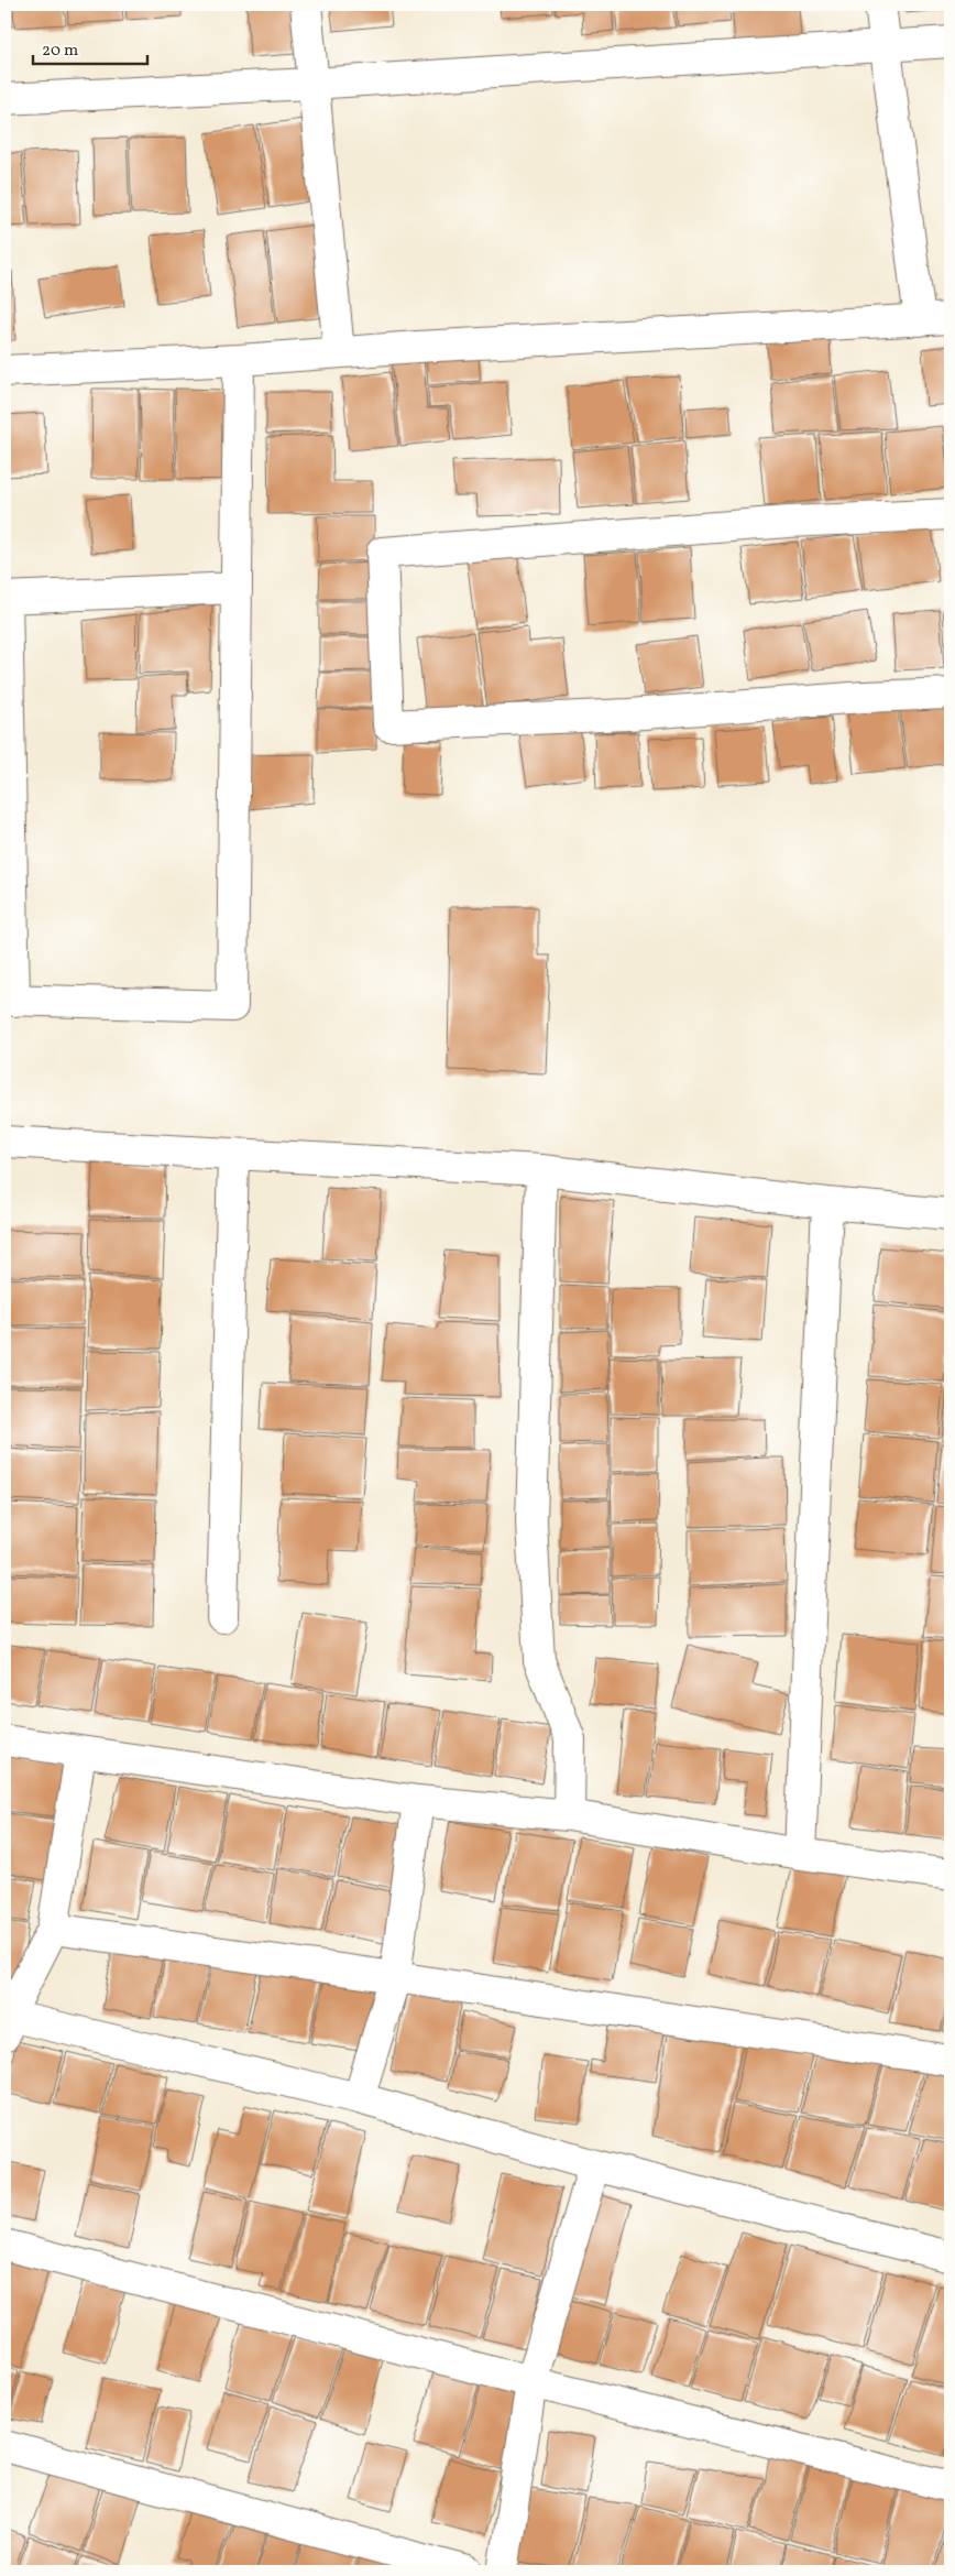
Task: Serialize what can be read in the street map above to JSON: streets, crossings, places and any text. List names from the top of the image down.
{
  "scale_bar": "20 m"
}
